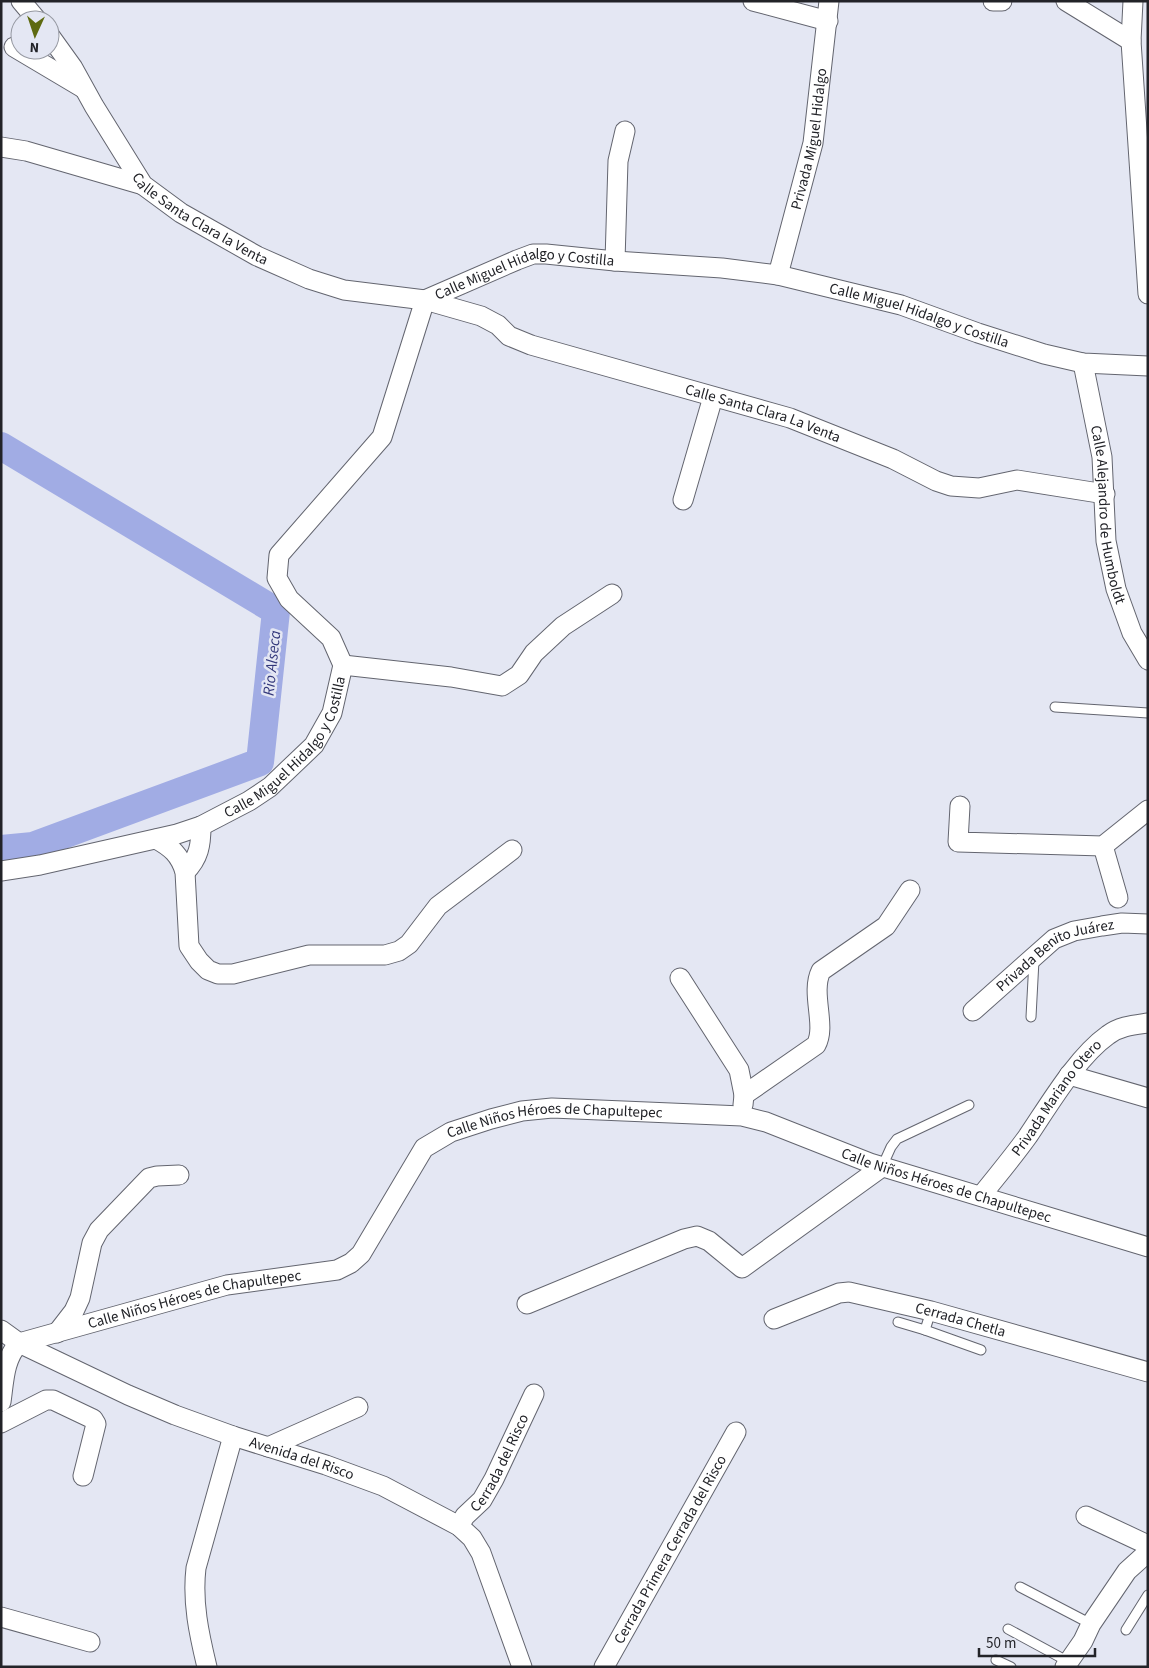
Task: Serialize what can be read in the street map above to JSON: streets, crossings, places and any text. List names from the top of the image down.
{
  "streets": {
    "street": [
      "Privada Miguel Hidalgo",
      "Calle Santa Clara la Venta",
      "Calle Miguel Hidalgo y Costilla",
      "Calle Santa Clara La Venta",
      "Calle Alejandro de Humboldt",
      "Privada Benito Juárez",
      "Privada Mariano Otero",
      "Calle Niños Héroes de Chapultepec",
      "Cerrada Chetla",
      "Avenida del Risco",
      "Cerrada del Risco",
      "Cerrada Primera Cerrada del Risco"
    ]
  },
  "crossings": [
    ["Privada Miguel Hidalgo", "Calle Miguel Hidalgo y Costilla"],
    ["Calle Santa Clara la Venta", "Calle Miguel Hidalgo y Costilla"],
    ["Calle Santa Clara la Venta", "Calle Santa Clara La Venta"],
    ["Calle Miguel Hidalgo y Costilla", "Calle Santa Clara La Venta"],
    ["Calle Miguel Hidalgo y Costilla", "Calle Alejandro de Humboldt"],
    ["Calle Santa Clara La Venta", "Calle Alejandro de Humboldt"],
    ["Privada Mariano Otero", "Calle Niños Héroes de Chapultepec"],
    ["Calle Niños Héroes de Chapultepec", "Avenida del Risco"],
    ["Avenida del Risco", "Cerrada del Risco"]
  ],
  "water": ["Rio Alseca"],
  "scale_bar": "50 m",
  "north": "bottom"
}
